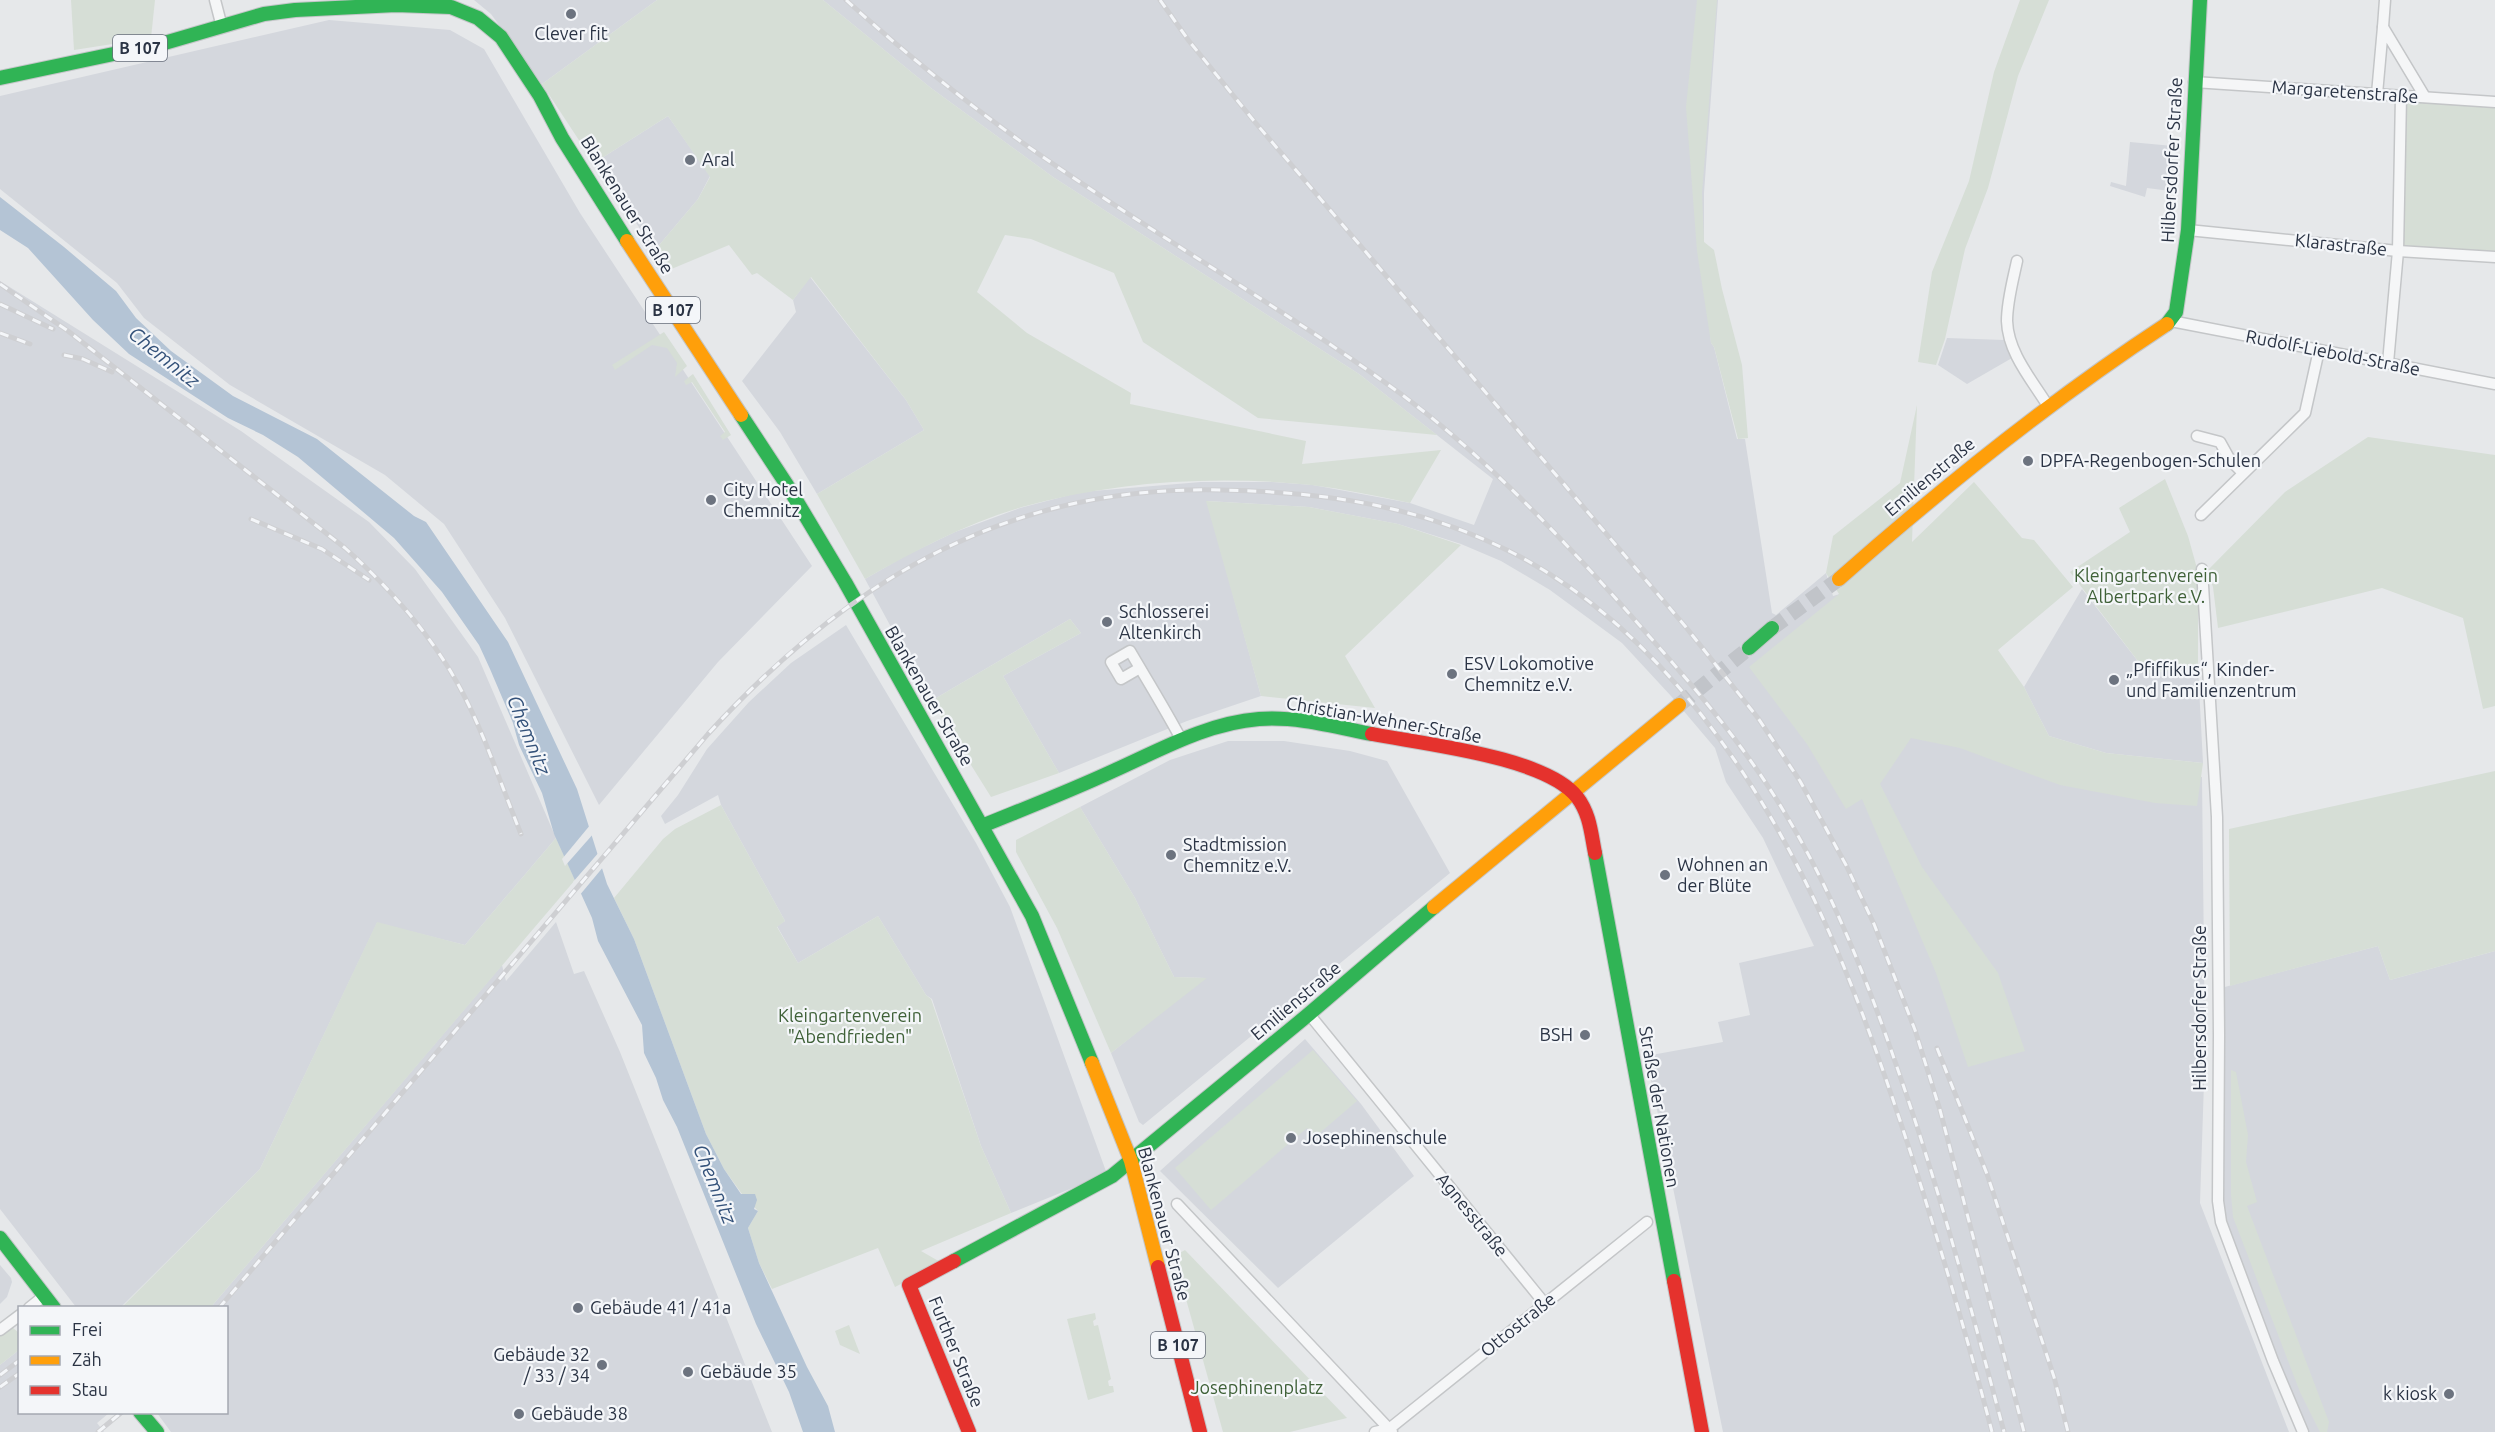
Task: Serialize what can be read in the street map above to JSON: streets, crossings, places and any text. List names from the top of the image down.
{
  "streets": {
    "main road": [
      "B 107",
      "Hilbersdorfer Straße",
      "Blankenauer Straße",
      "Emilienstraße",
      "Christian-Wehner-Straße",
      "Straße der Nationen",
      "Further Straße"
    ],
    "street": [
      "Margaretenstraße",
      "Klarastraße",
      "Rudolf-Liebold-Straße",
      "Agnesstraße",
      "Ottostraße"
    ]
  },
  "crossings": [
    ["B 107", "Blankenauer Straße"],
    ["Margaretenstraße", "Hilbersdorfer Straße"],
    ["Hilbersdorfer Straße", "Klarastraße"],
    ["Hilbersdorfer Straße", "Rudolf-Liebold-Straße"],
    ["Hilbersdorfer Straße", "Emilienstraße"],
    ["Blankenauer Straße", "Emilienstraße"],
    ["Blankenauer Straße", "Christian-Wehner-Straße"],
    ["Rudolf-Liebold-Straße", "Emilienstraße"],
    ["Emilienstraße", "Christian-Wehner-Straße"],
    ["Emilienstraße", "Straße der Nationen"],
    ["Emilienstraße", "Agnesstraße"],
    ["Emilienstraße", "Further Straße"],
    ["Christian-Wehner-Straße", "Straße der Nationen"],
    ["Agnesstraße", "Ottostraße"]
  ],
  "water": ["Chemnitz"],
  "parks": ["Kleingartenverein Albertpark e.V.", "Kleingartenverein \"Abendfrieden\"", "Josephinenplatz"],
  "places": [
    "Clever fit",
    "Aral",
    "DPFA-Regenbogen-Schulen",
    "City Hotel Chemnitz",
    "Schlosserei Altenkirch",
    "ESV Lokomotive Chemnitz e.V.",
    "„Pfiffikus“, Kinder- und Familienzentrum",
    "Stadtmission Chemnitz e.V.",
    "Wohnen an der Blüte",
    "BSH",
    "Josephinenschule",
    "Gebäude 41 / 41a",
    "Gebäude 32 / 33 / 34",
    "Gebäude 35",
    "k kiosk",
    "Gebäude 38"
  ],
  "legend": ["Frei", "Zäh", "Stau"]
}
